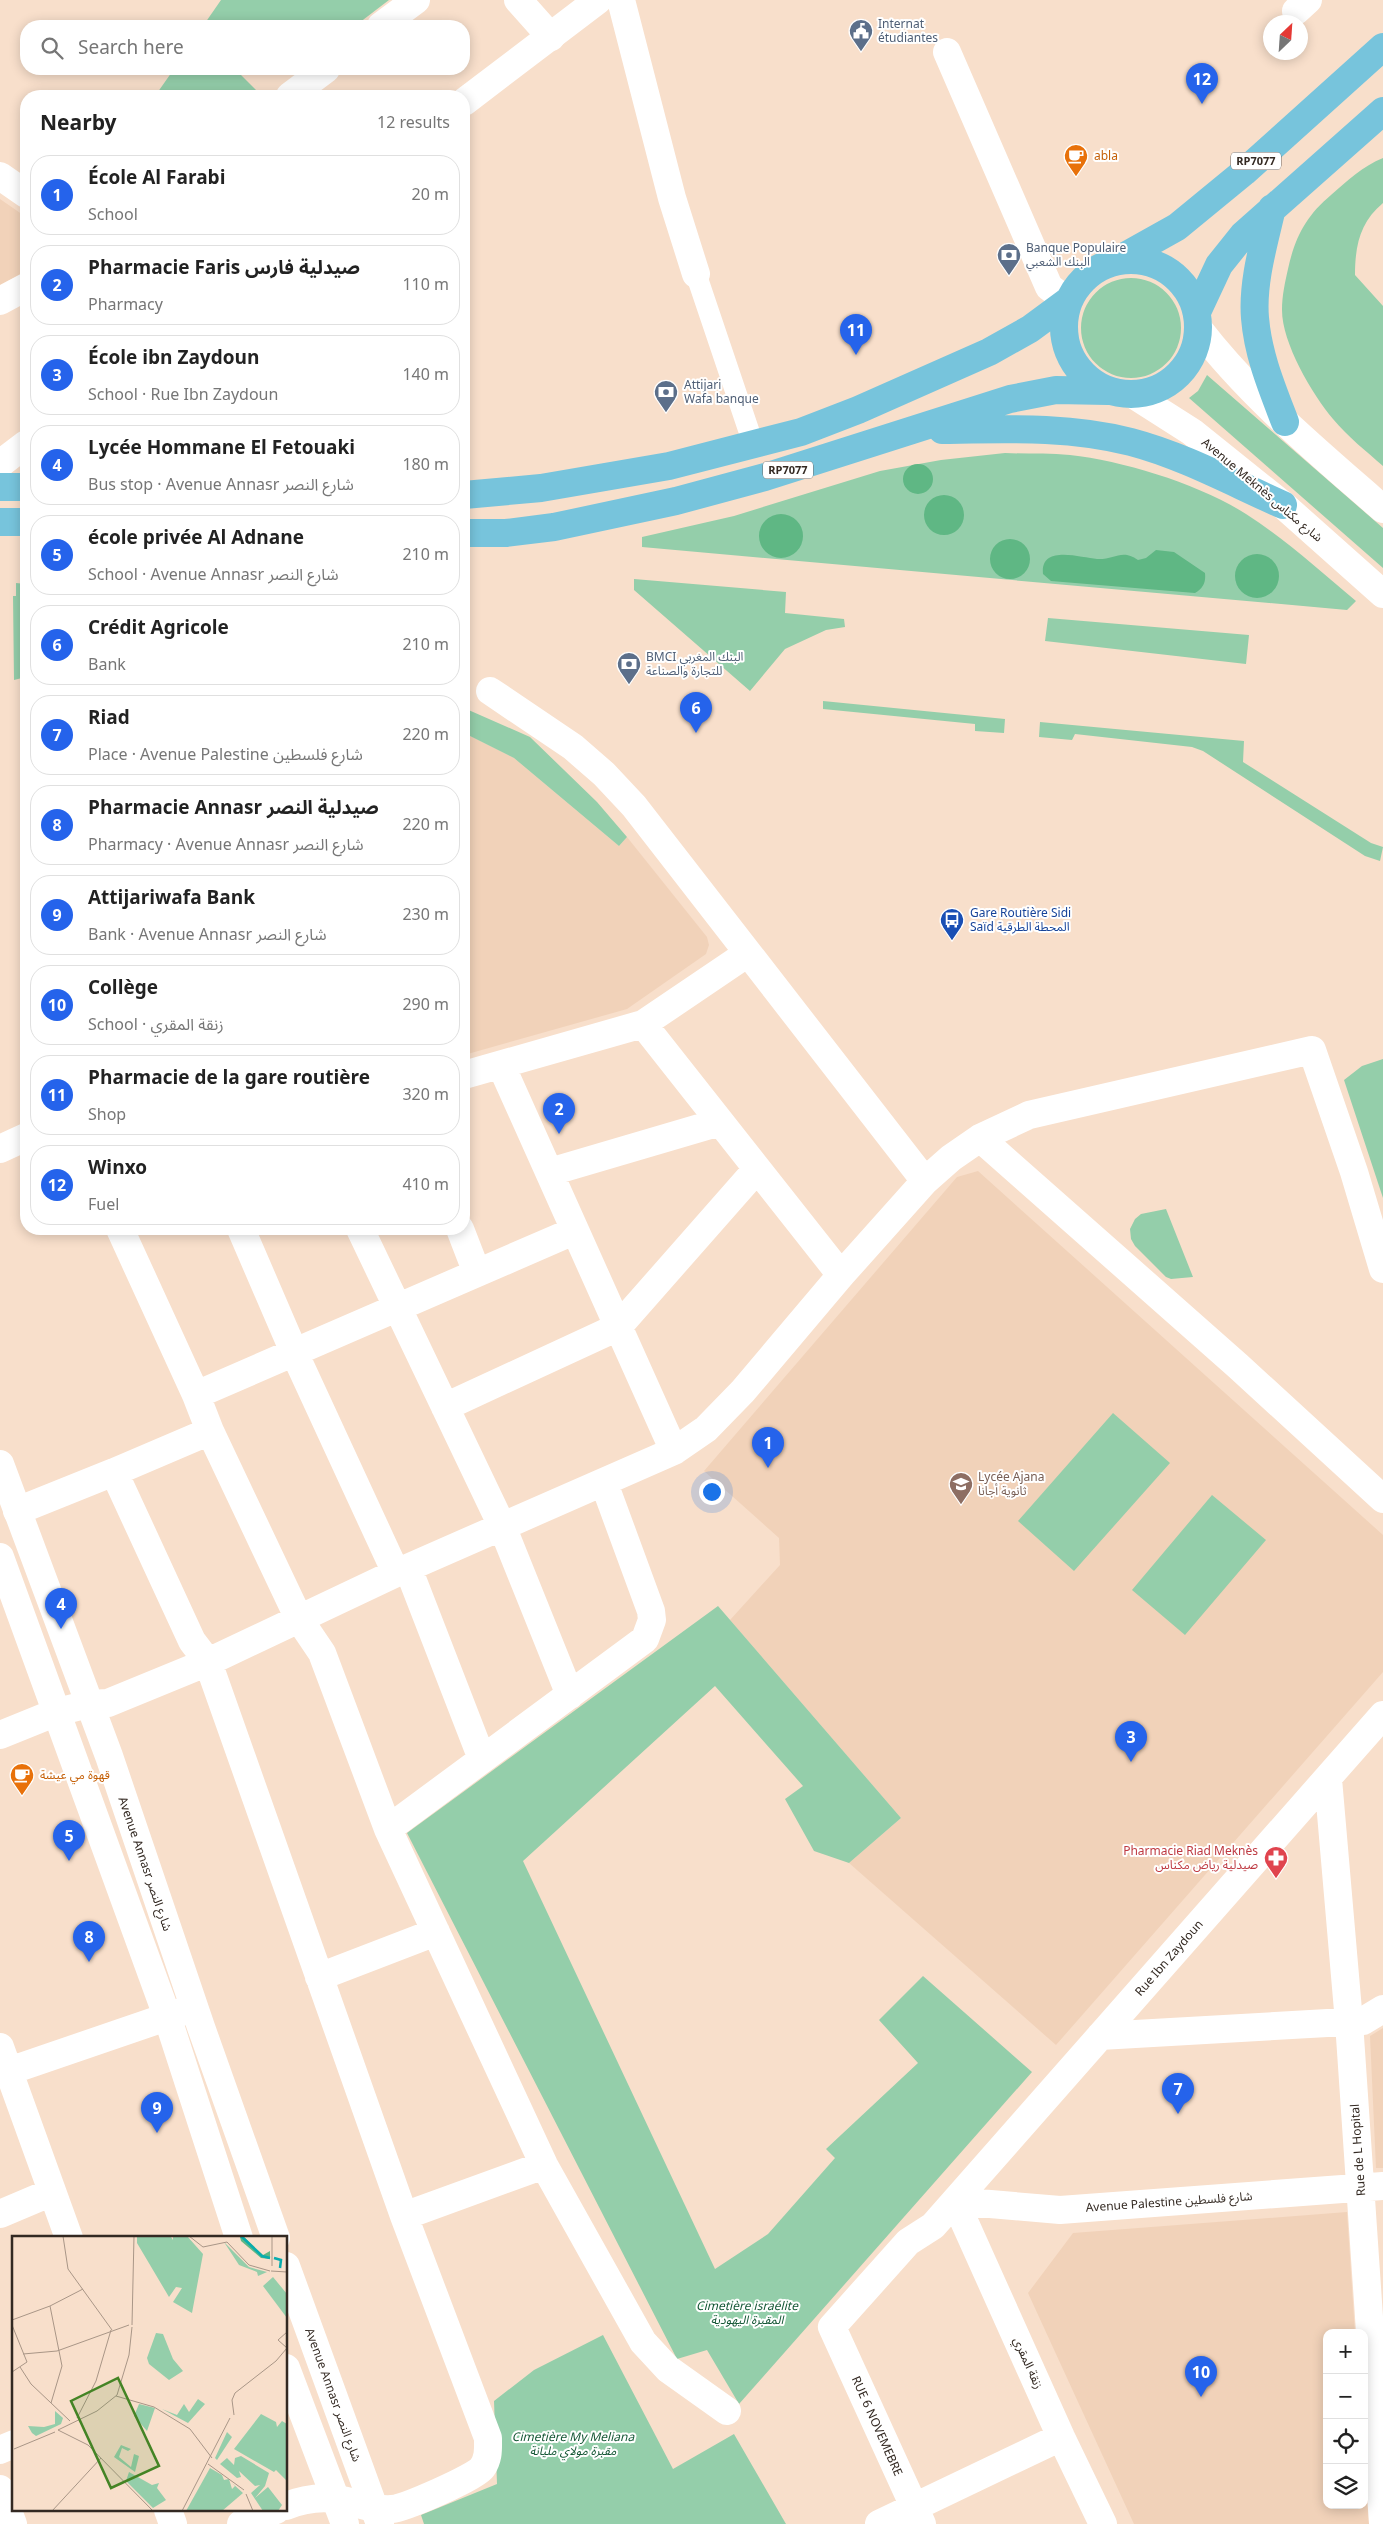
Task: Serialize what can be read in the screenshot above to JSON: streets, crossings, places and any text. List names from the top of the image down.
{
  "streets": {
    "main road": ["RP7077"],
    "street": [
      "Avenue Meknès شارع مكناس",
      "Avenue Annasr شارع النصر",
      "Rue Ibn Zaydoun",
      "Rue de L Hopital",
      "Avenue Palestine شارع فلسطين",
      "زنقة المقري",
      "RUE 6 NOVEMEBRE"
    ]
  },
  "crossings": [
    ["RP7077", "Avenue Meknès شارع مكناس"],
    ["Rue Ibn Zaydoun", "Rue de L Hopital"],
    ["Rue Ibn Zaydoun", "Avenue Palestine شارع فلسطين"],
    ["Rue Ibn Zaydoun", "زنقة المقري"],
    ["Rue Ibn Zaydoun", "RUE 6 NOVEMEBRE"],
    ["Rue de L Hopital", "Avenue Palestine شارع فلسطين"],
    ["Avenue Palestine شارع فلسطين", "زنقة المقري"]
  ],
  "parks": ["Cimetière israélite المقبرة اليهودية", "Cimetière My Meliana مقبرة مولاي مليانة"],
  "places": {
    "public building": ["Internat étudiantes"],
    "cafe": ["abla", "قهوة مي عيشة"],
    "bank": ["Banque Populaire البنك الشعبي", "Attijari Wafa banque", "BMCI البنك المغربي للتجارة والصناعة"],
    "bus stop": ["Gare Routière Sidi Saïd المحطة الطرقية"],
    "school or university": ["Lycée Ajana ثانوية أجانا"],
    "pharmacy": ["Pharmacie Riad Meknès صيدلية رياض مكناس"]
  },
  "north": "top right",
  "page": {
    "search": "Search here",
    "pins": [
      "12",
      "11",
      "6",
      "2",
      "1",
      "4",
      "3",
      "5",
      "8",
      "7",
      "9",
      "10"
    ],
    "heading": ["Nearby", "12 results"],
    "list": [
      {
        "mark": "1",
        "name": "École Al Farabi",
        "note": "School",
        "value": "20 m"
      },
      {
        "mark": "2",
        "name": "Pharmacie Faris صيدلية فارس",
        "note": "Pharmacy",
        "value": "110 m"
      },
      {
        "mark": "3",
        "name": "École ibn Zaydoun",
        "note": "School · Rue Ibn Zaydoun",
        "value": "140 m"
      },
      {
        "mark": "4",
        "name": "Lycée Hommane El Fetouaki",
        "note": "Bus stop · Avenue Annasr شارع النصر",
        "value": "180 m"
      },
      {
        "mark": "5",
        "name": "école privée Al Adnane",
        "note": "School · Avenue Annasr شارع النصر",
        "value": "210 m"
      },
      {
        "mark": "6",
        "name": "Crédit Agricole",
        "note": "Bank",
        "value": "210 m"
      },
      {
        "mark": "7",
        "name": "Riad",
        "note": "Place · Avenue Palestine شارع فلسطين",
        "value": "220 m"
      },
      {
        "mark": "8",
        "name": "Pharmacie Annasr صيدلية النصر",
        "note": "Pharmacy · Avenue Annasr شارع النصر",
        "value": "220 m"
      },
      {
        "mark": "9",
        "name": "Attijariwafa Bank",
        "note": "Bank · Avenue Annasr شارع النصر",
        "value": "230 m"
      },
      {
        "mark": "10",
        "name": "Collège",
        "note": "School · زنقة المقري",
        "value": "290 m"
      },
      {
        "mark": "11",
        "name": "Pharmacie de la gare routière",
        "note": "Shop",
        "value": "320 m"
      },
      {
        "mark": "12",
        "name": "Winxo",
        "note": "Fuel",
        "value": "410 m"
      }
    ],
    "map_buttons": ["+", "−"]
  }
}
